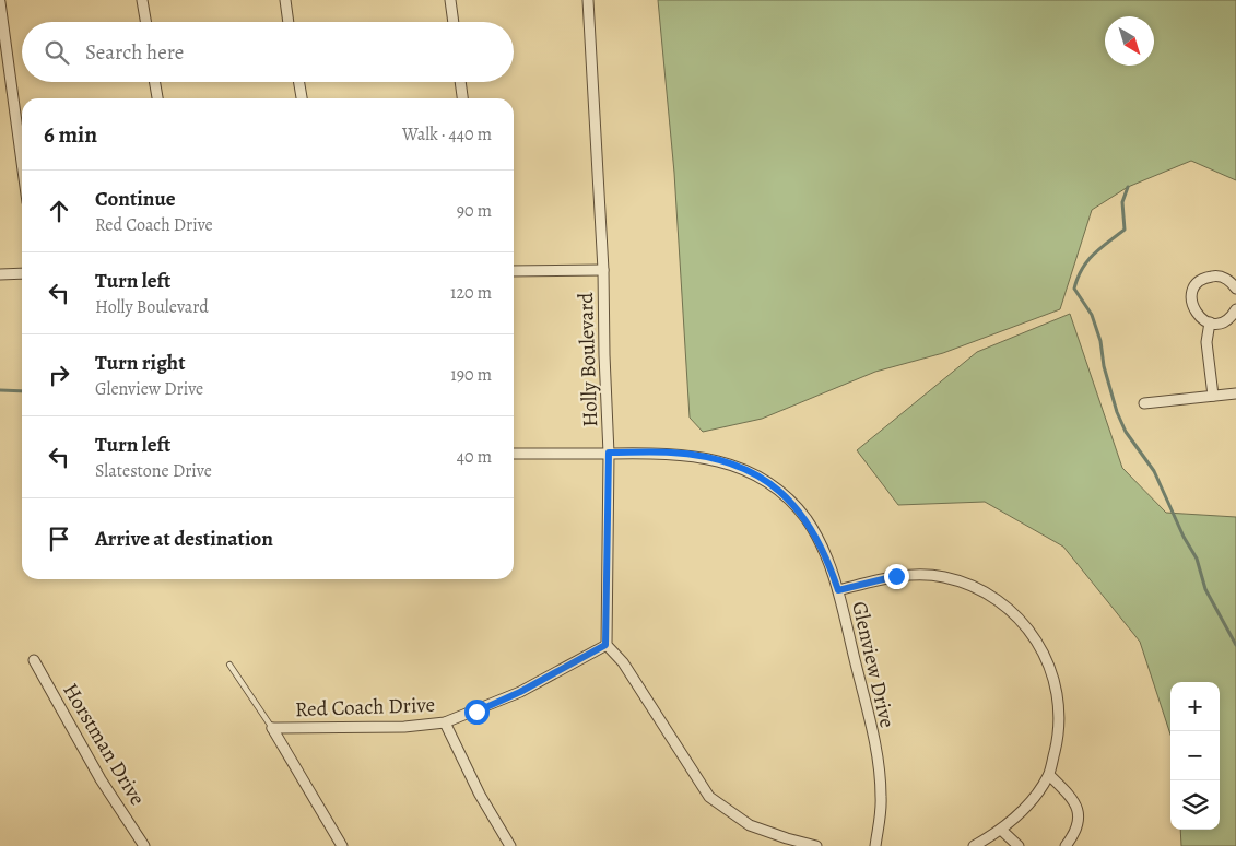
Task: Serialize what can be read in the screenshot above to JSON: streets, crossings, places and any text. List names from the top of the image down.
{
  "streets": {
    "street": [
      "Holly Boulevard",
      "Glenview Drive",
      "Red Coach Drive",
      "Horstman Drive"
    ]
  },
  "crossings": [
    ["Holly Boulevard", "Glenview Drive"],
    ["Holly Boulevard", "Red Coach Drive"]
  ],
  "north": "bottom right",
  "page": {
    "search": "Search here",
    "heading": ["6 min", "Walk · 440 m"],
    "list": [
      ["Continue", "Red Coach Drive", "90 m"],
      ["Turn left", "Holly Boulevard", "120 m"],
      ["Turn right", "Glenview Drive", "190 m"],
      ["Turn left", "Slatestone Drive", "40 m"],
      "Arrive at destination"
    ],
    "map_buttons": ["+", "−"]
  }
}
